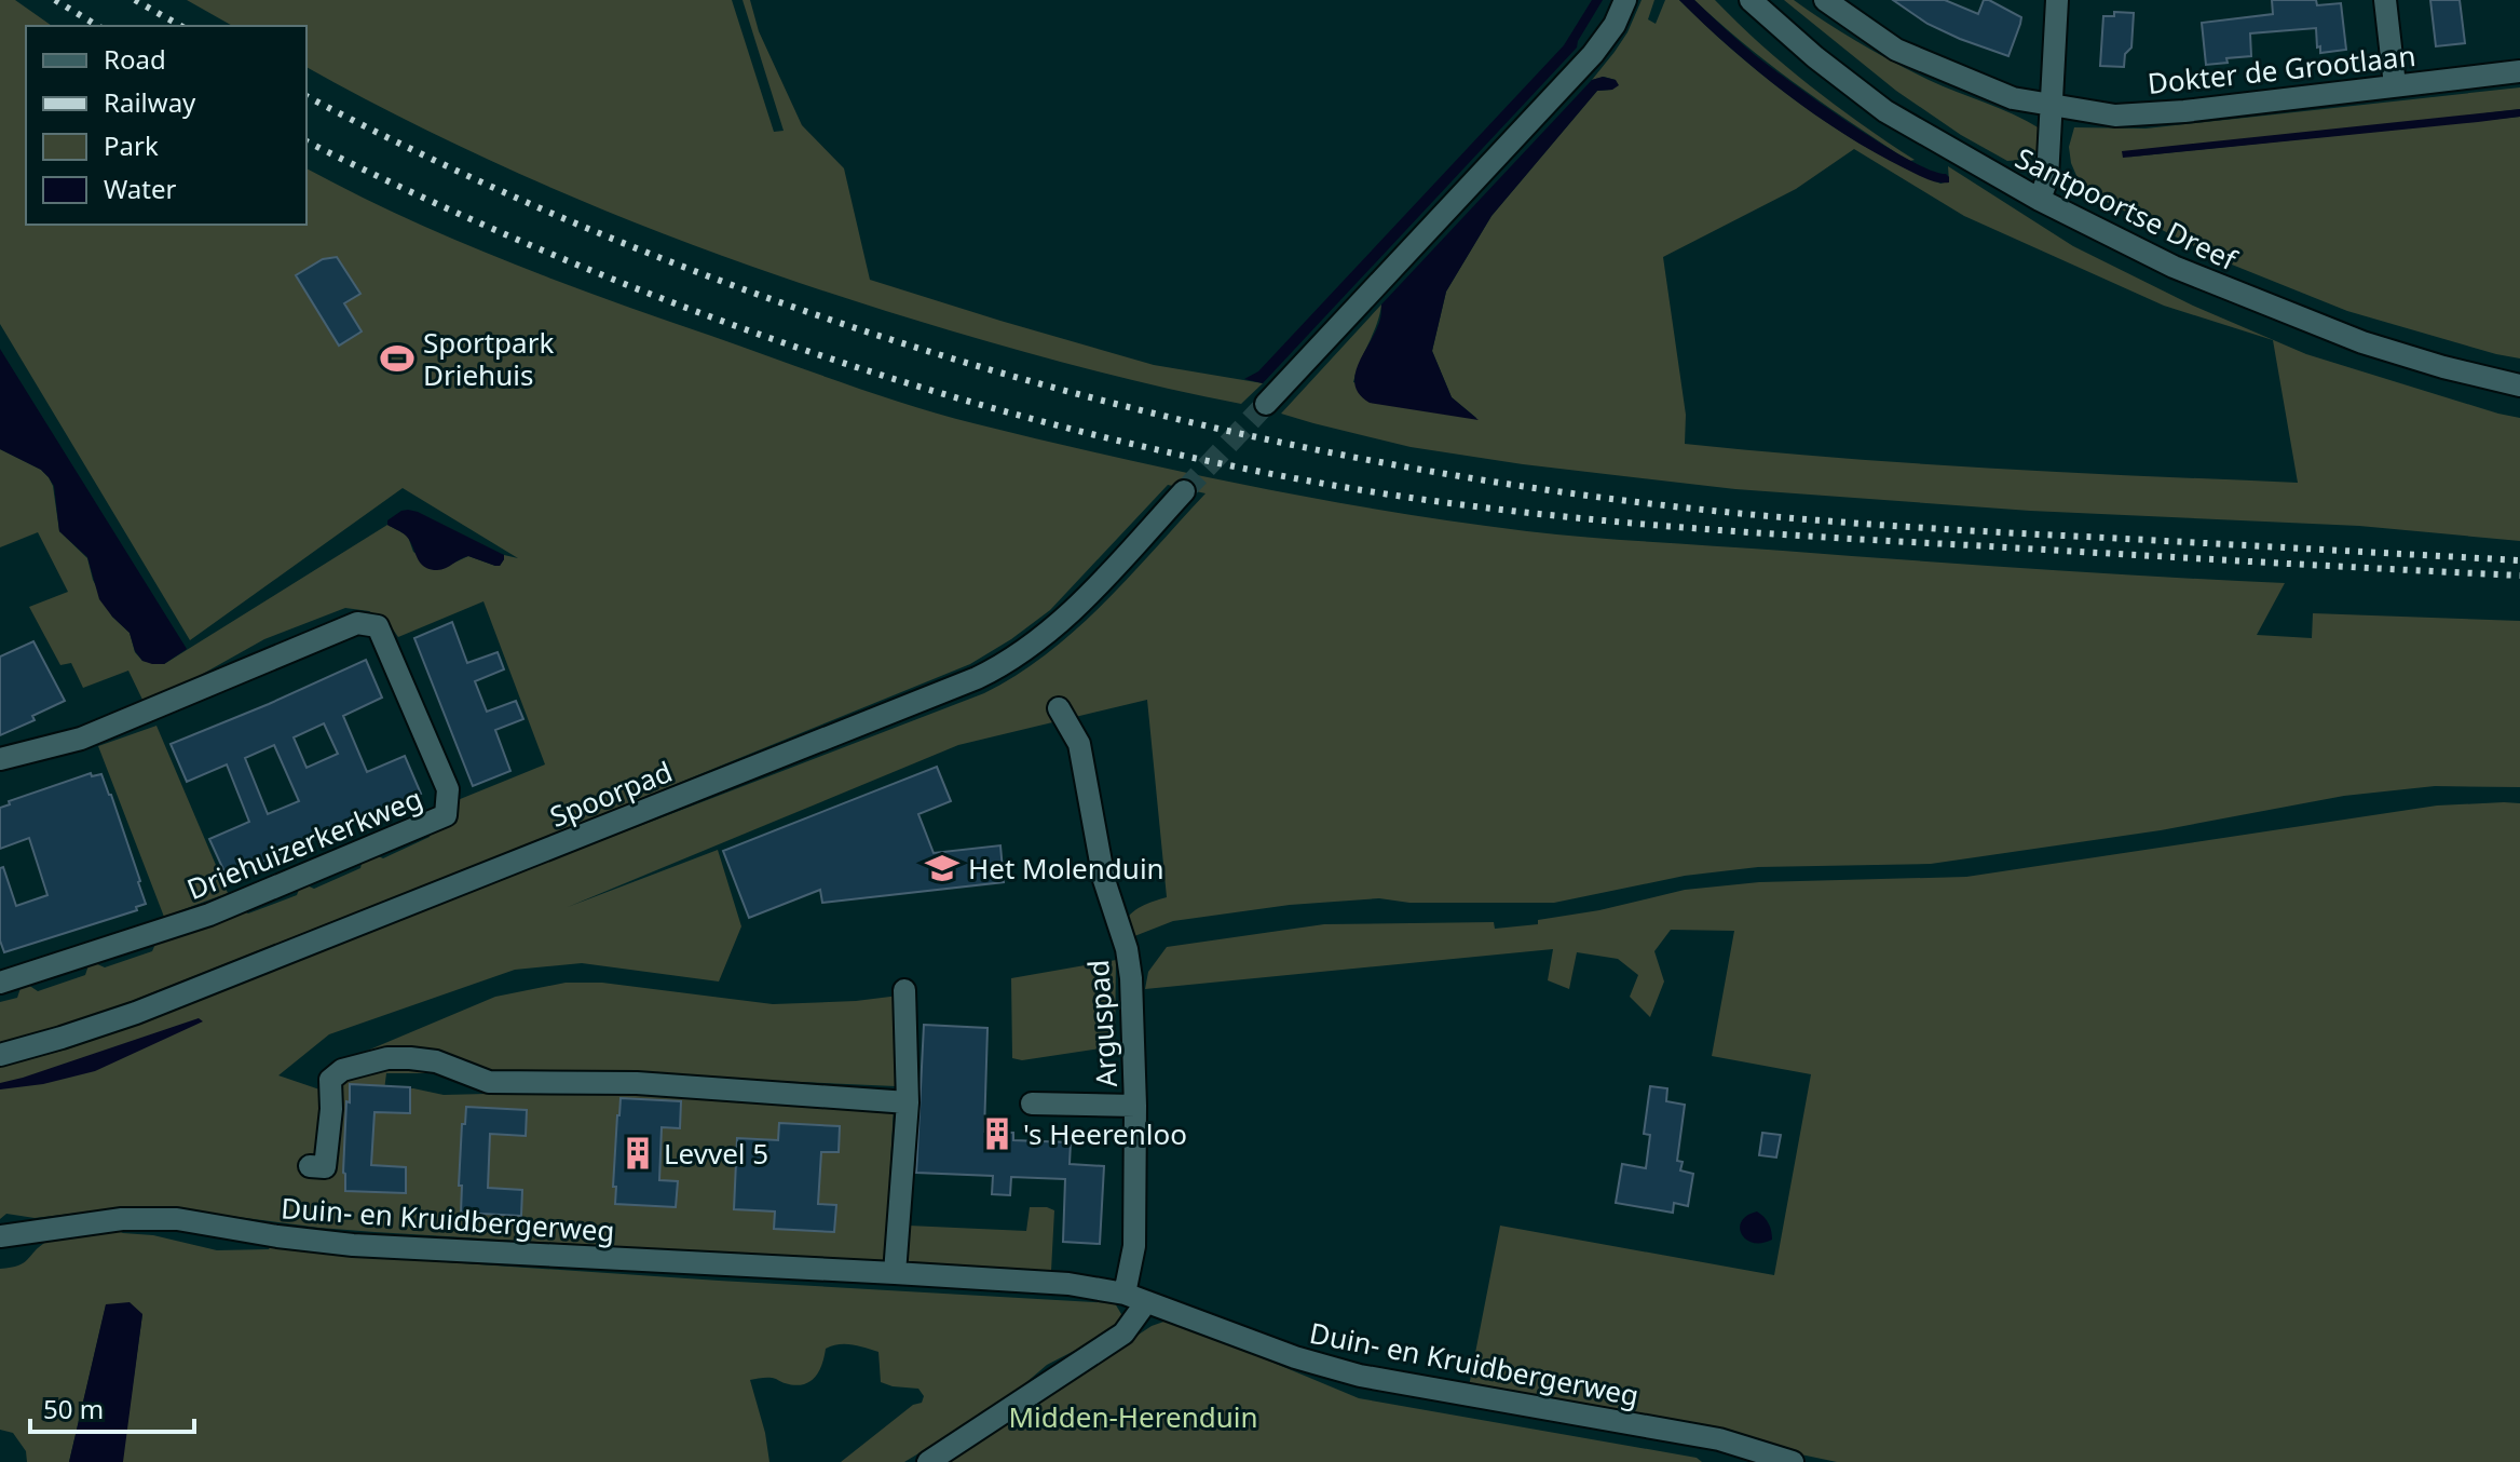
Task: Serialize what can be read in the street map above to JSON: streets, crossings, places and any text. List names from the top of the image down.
{
  "streets": {
    "street": [
      "Dokter de Grootlaan",
      "Santpoortse Dreef",
      "Spoorpad",
      "Driehuizerkerkweg",
      "Arguspad",
      "Duin- en Kruidbergerweg"
    ]
  },
  "crossings": [
    ["Arguspad", "Duin- en Kruidbergerweg"]
  ],
  "parks": ["Midden-Herenduin"],
  "places": {
    "sports": ["Sportpark Driehuis"],
    "school or university": ["Het Molenduin"],
    "building": ["'s Heerenloo", "Levvel 5"]
  },
  "legend": [
    "Road",
    "Railway",
    "Park",
    "Water"
  ],
  "scale_bar": "50 m"
}
